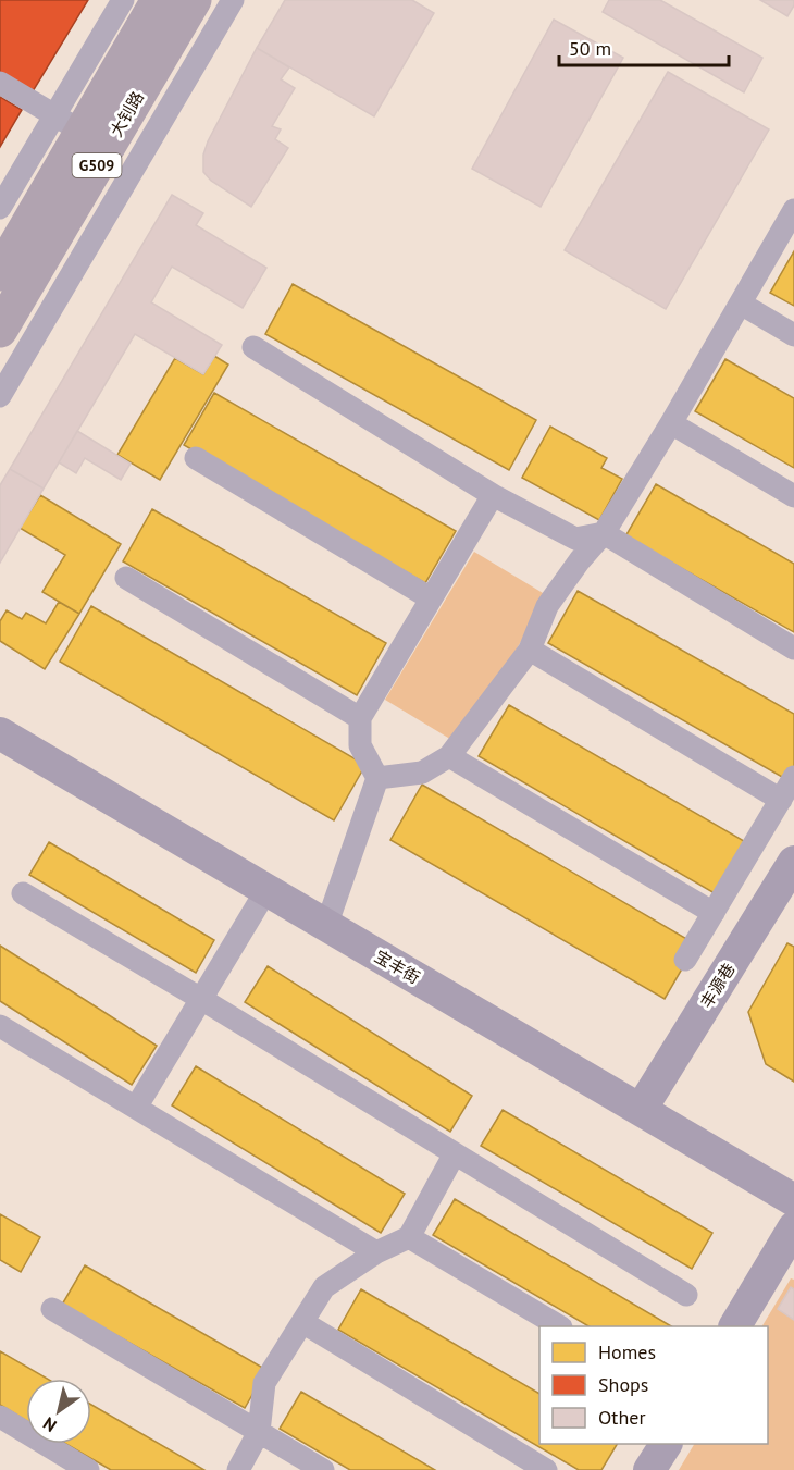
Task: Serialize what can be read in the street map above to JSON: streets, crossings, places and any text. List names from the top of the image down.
{
  "streets": {
    "highway": ["大钊路", "G509"],
    "street": ["宝丰街", "丰源巷"]
  },
  "crossings": [
    ["宝丰街", "丰源巷"]
  ],
  "legend": ["Homes", "Shops", "Other"],
  "scale_bar": "50 m",
  "north": "bottom left"
}
